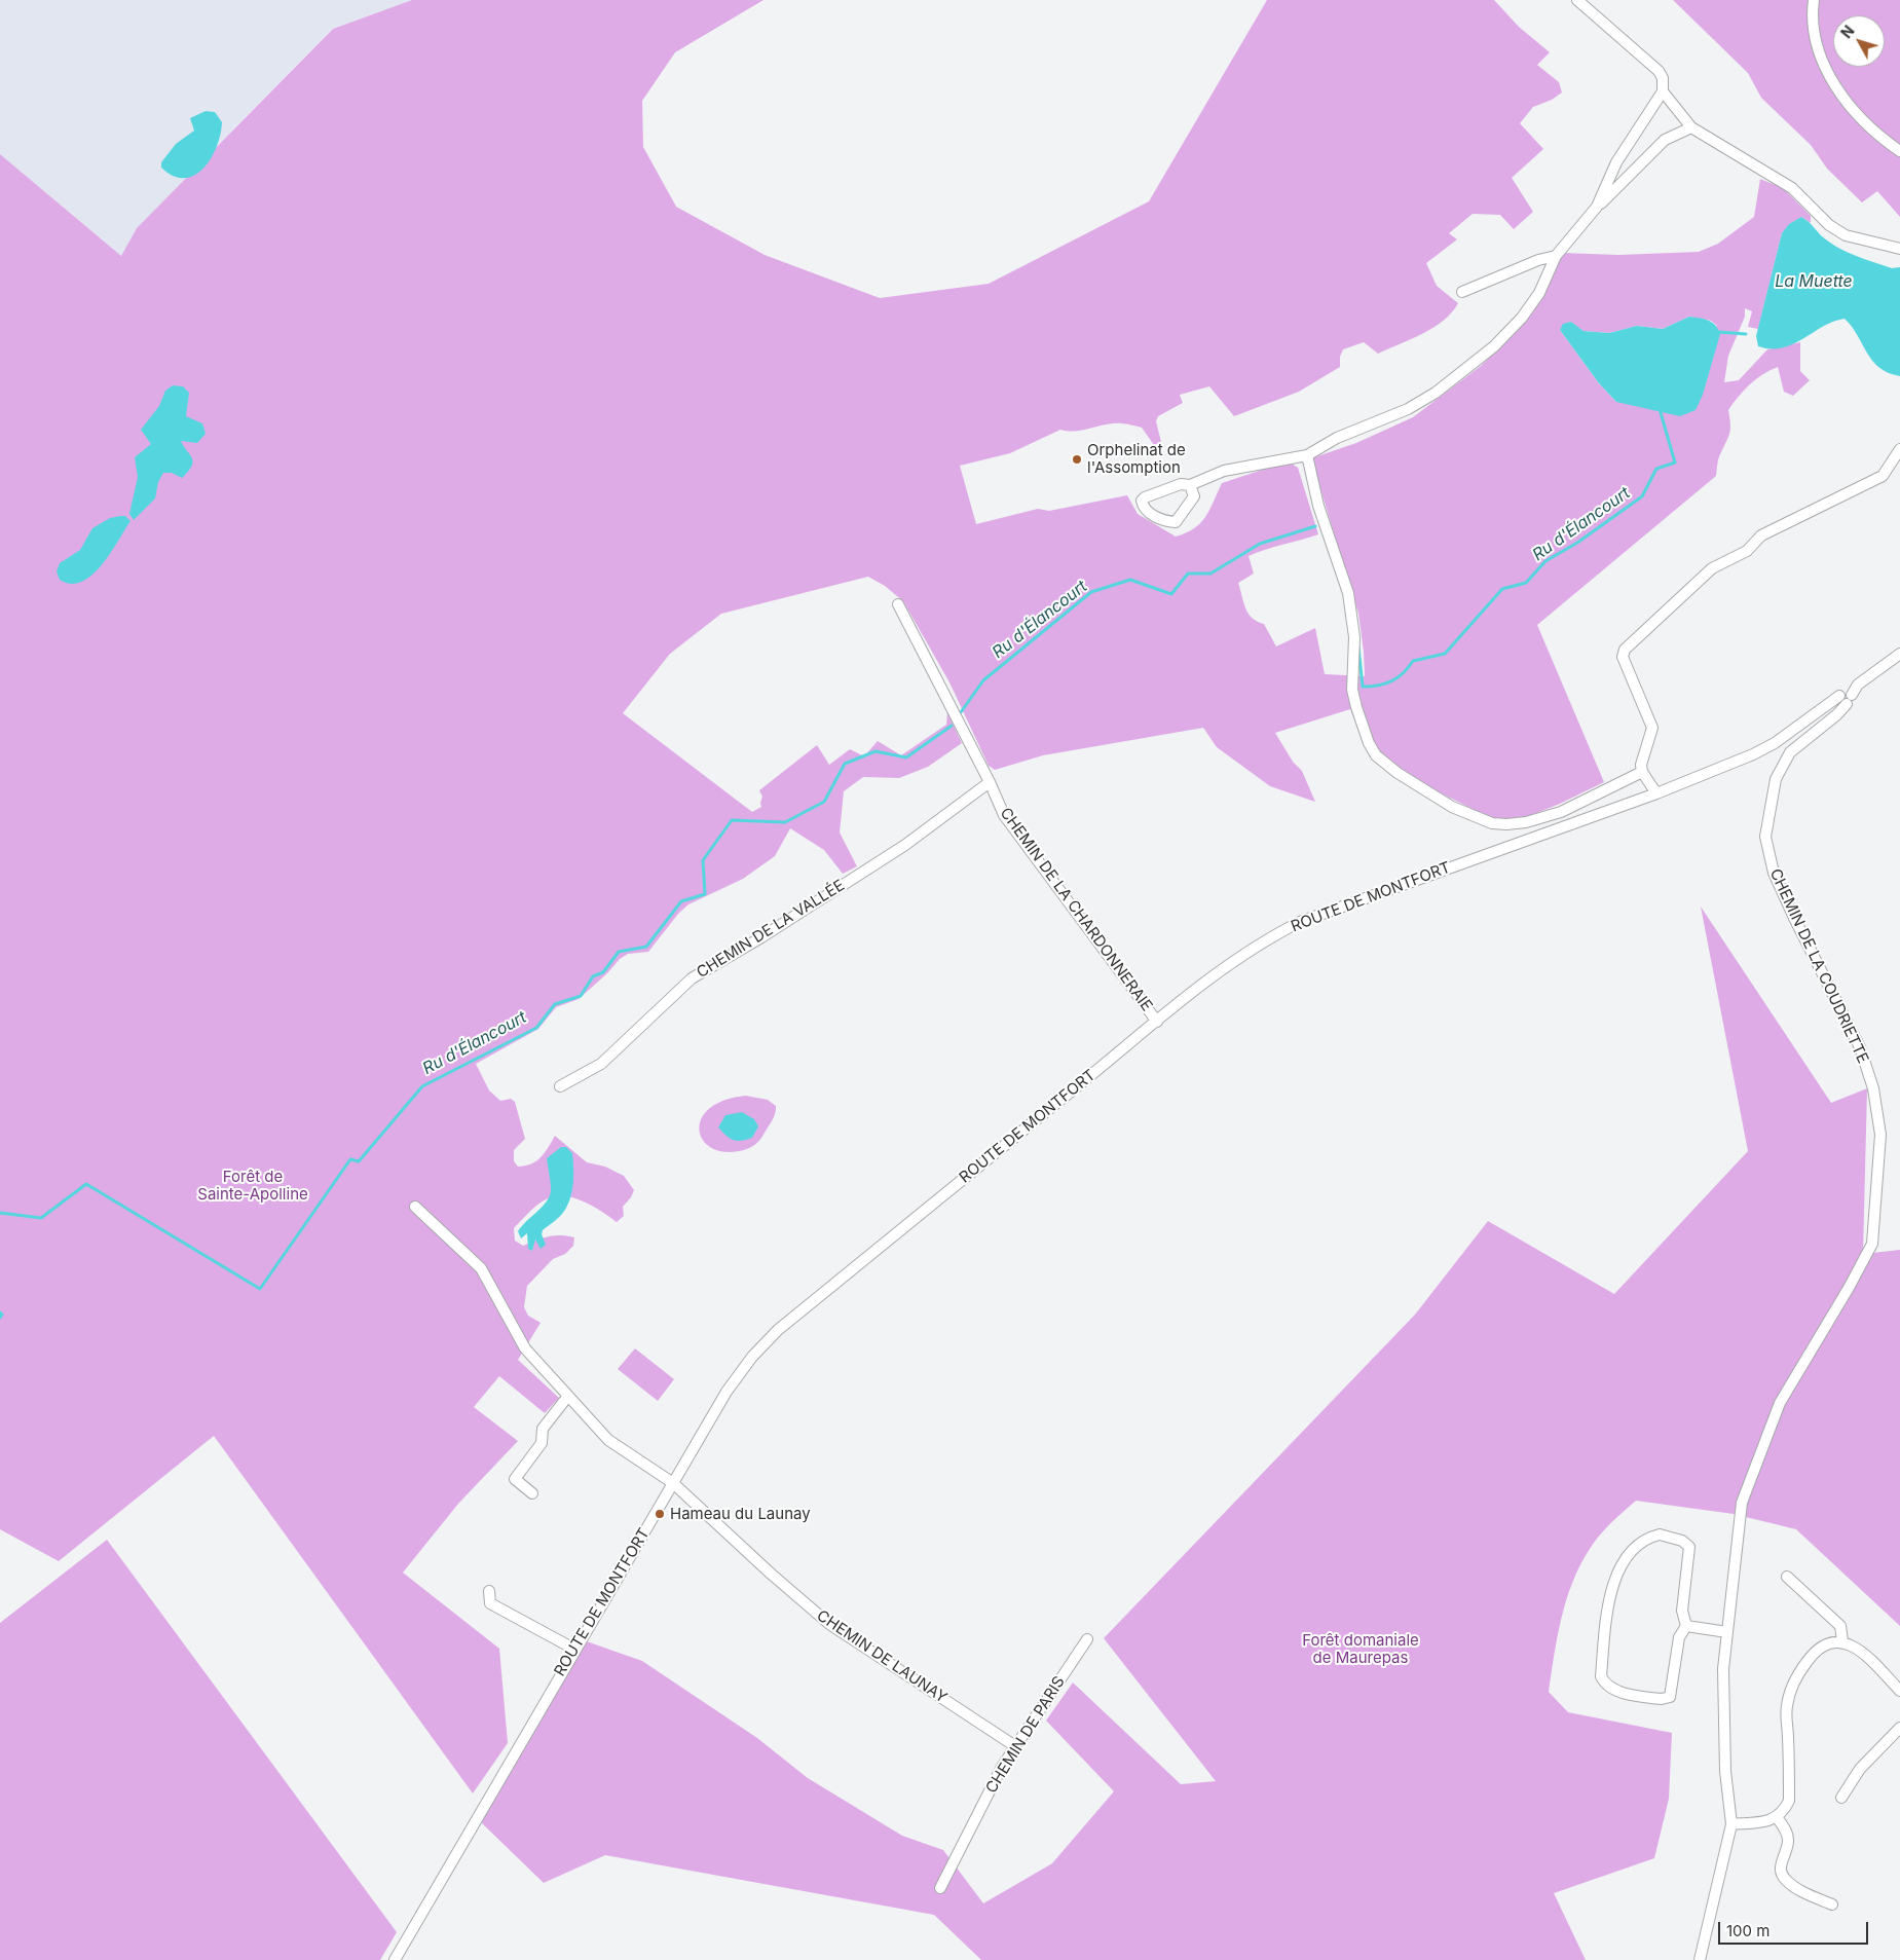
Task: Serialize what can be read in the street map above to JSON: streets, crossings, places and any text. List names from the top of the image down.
{
  "streets": {
    "street": [
      "ROUTE DE MONTFORT",
      "CHEMIN DE LA CHARDONNERAIE",
      "CHEMIN DE LA VALLÉE",
      "CHEMIN DE LA COUDRIETTE",
      "CHEMIN DE LAUNAY",
      "CHEMIN DE PARIS"
    ]
  },
  "crossings": [
    ["ROUTE DE MONTFORT", "CHEMIN DE LA CHARDONNERAIE"],
    ["ROUTE DE MONTFORT", "CHEMIN DE LA COUDRIETTE"],
    ["ROUTE DE MONTFORT", "CHEMIN DE LAUNAY"],
    ["CHEMIN DE LA CHARDONNERAIE", "CHEMIN DE LA VALLÉE"],
    ["CHEMIN DE LAUNAY", "CHEMIN DE PARIS"]
  ],
  "water": ["La Muette", "Ru d'Élancourt"],
  "parks": ["Forêt de Sainte-Apolline", "Forêt domaniale de Maurepas"],
  "places": ["Orphelinat de l'Assomption", "Hameau du Launay"],
  "scale_bar": "100 m",
  "north": "top left"
}
